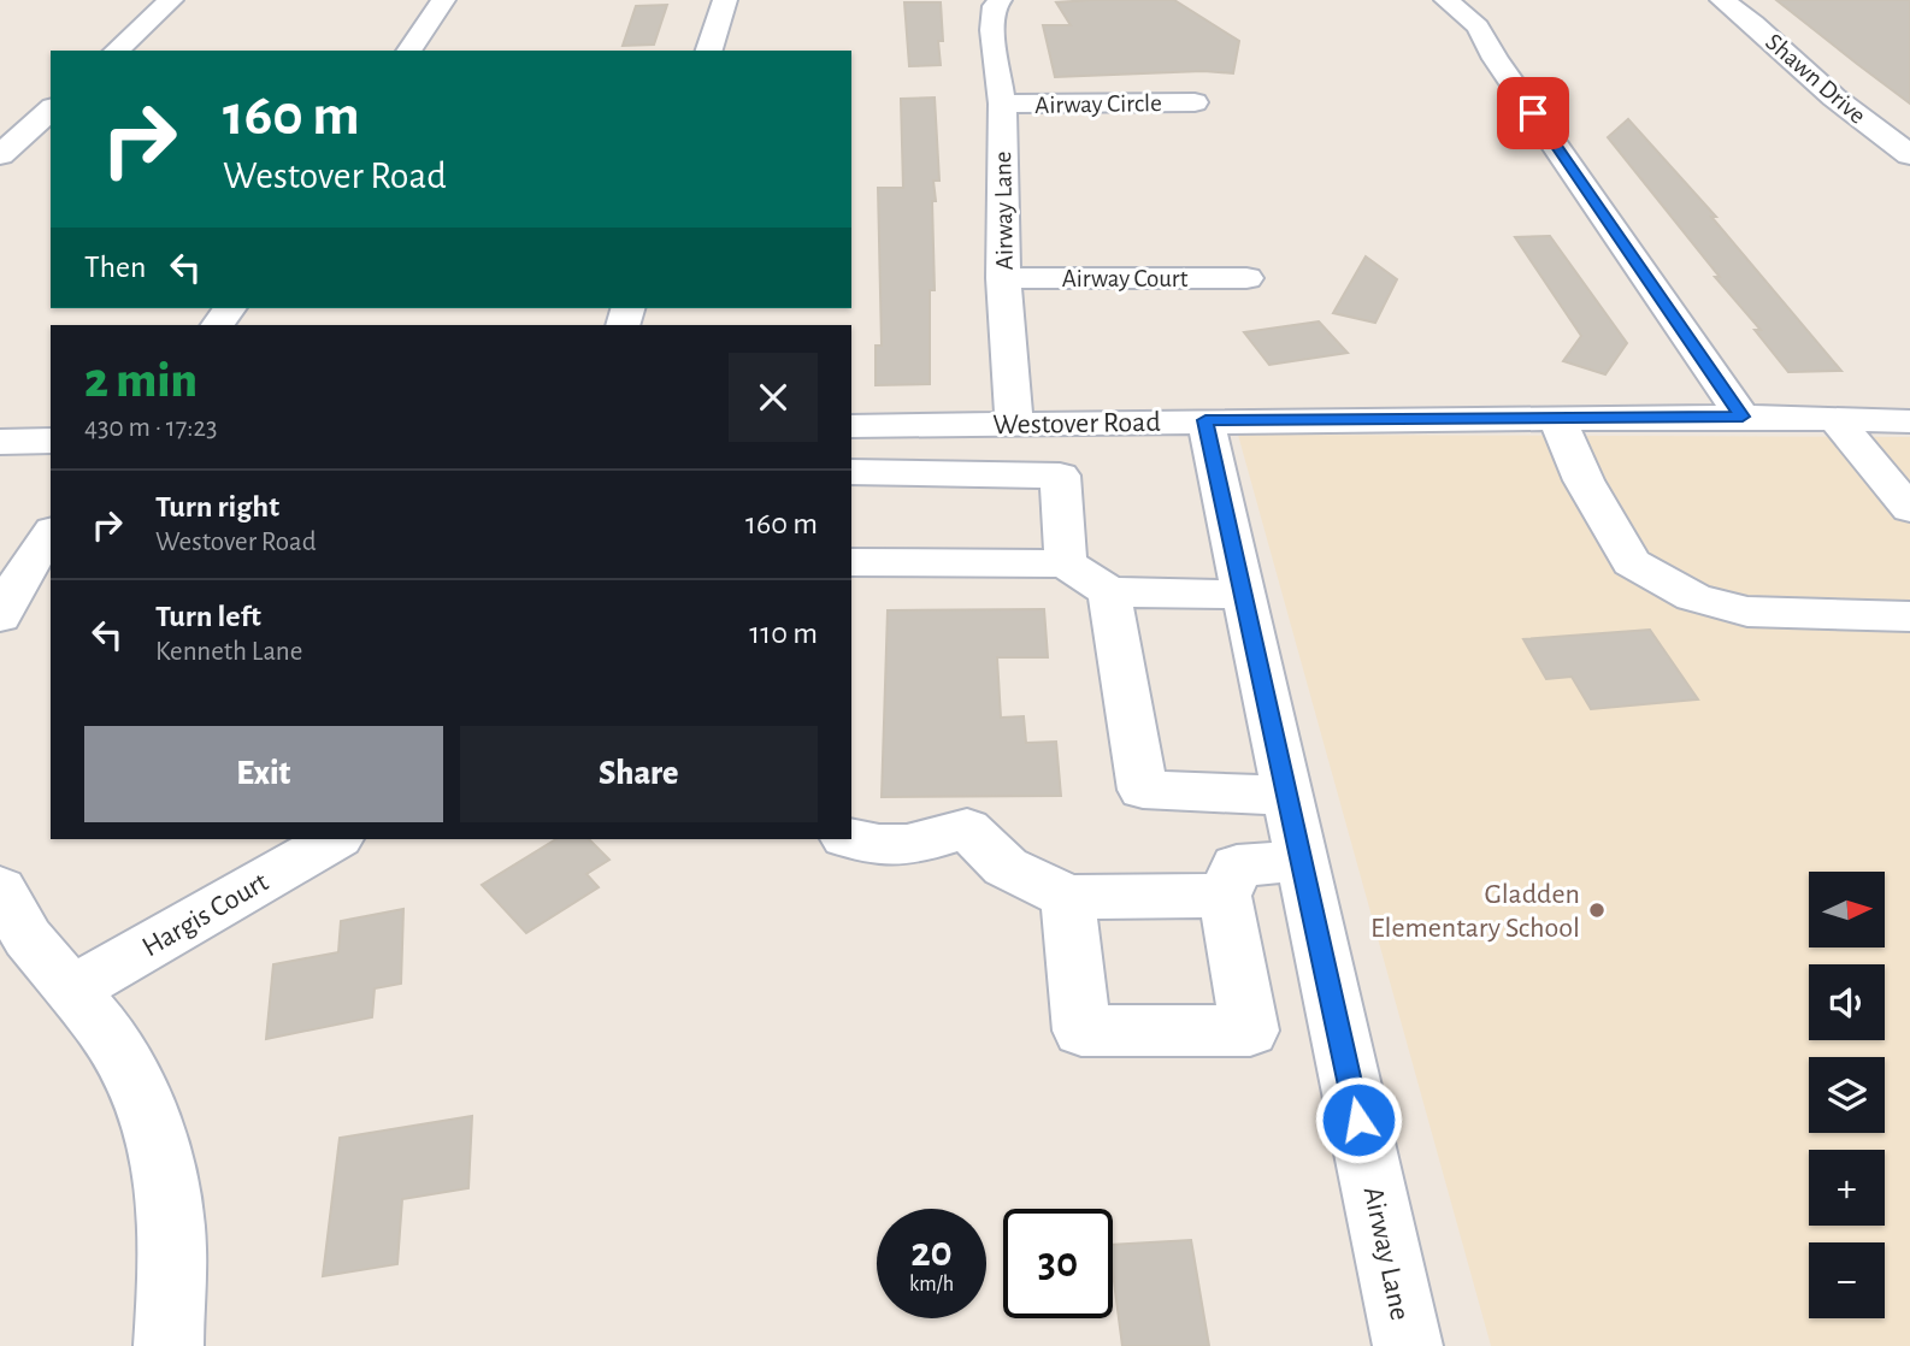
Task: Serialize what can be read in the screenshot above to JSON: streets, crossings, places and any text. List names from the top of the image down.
{
  "streets": {
    "street": [
      "Shawn Drive",
      "Airway Circle",
      "Airway Lane",
      "Airway Court",
      "Westover Road",
      "Hargis Court"
    ]
  },
  "crossings": [
    ["Airway Circle", "Airway Lane"],
    ["Airway Lane", "Airway Court"],
    ["Airway Lane", "Westover Road"]
  ],
  "places": ["Gladden Elementary School"],
  "north": "right",
  "page": {
    "turn": ["160 m", "Westover Road"],
    "then": "Then",
    "heading": ["2 min", "430 m · 17:23"],
    "list": [
      {
        "name": "Turn right",
        "note": "Westover Road",
        "value": "160 m"
      },
      {
        "name": "Turn left",
        "note": "Kenneth Lane",
        "value": "110 m"
      }
    ],
    "buttons": ["Exit", "Share"],
    "map_buttons": ["+", "−"],
    "speed": "20 km/h",
    "limit": "30"
  }
}
